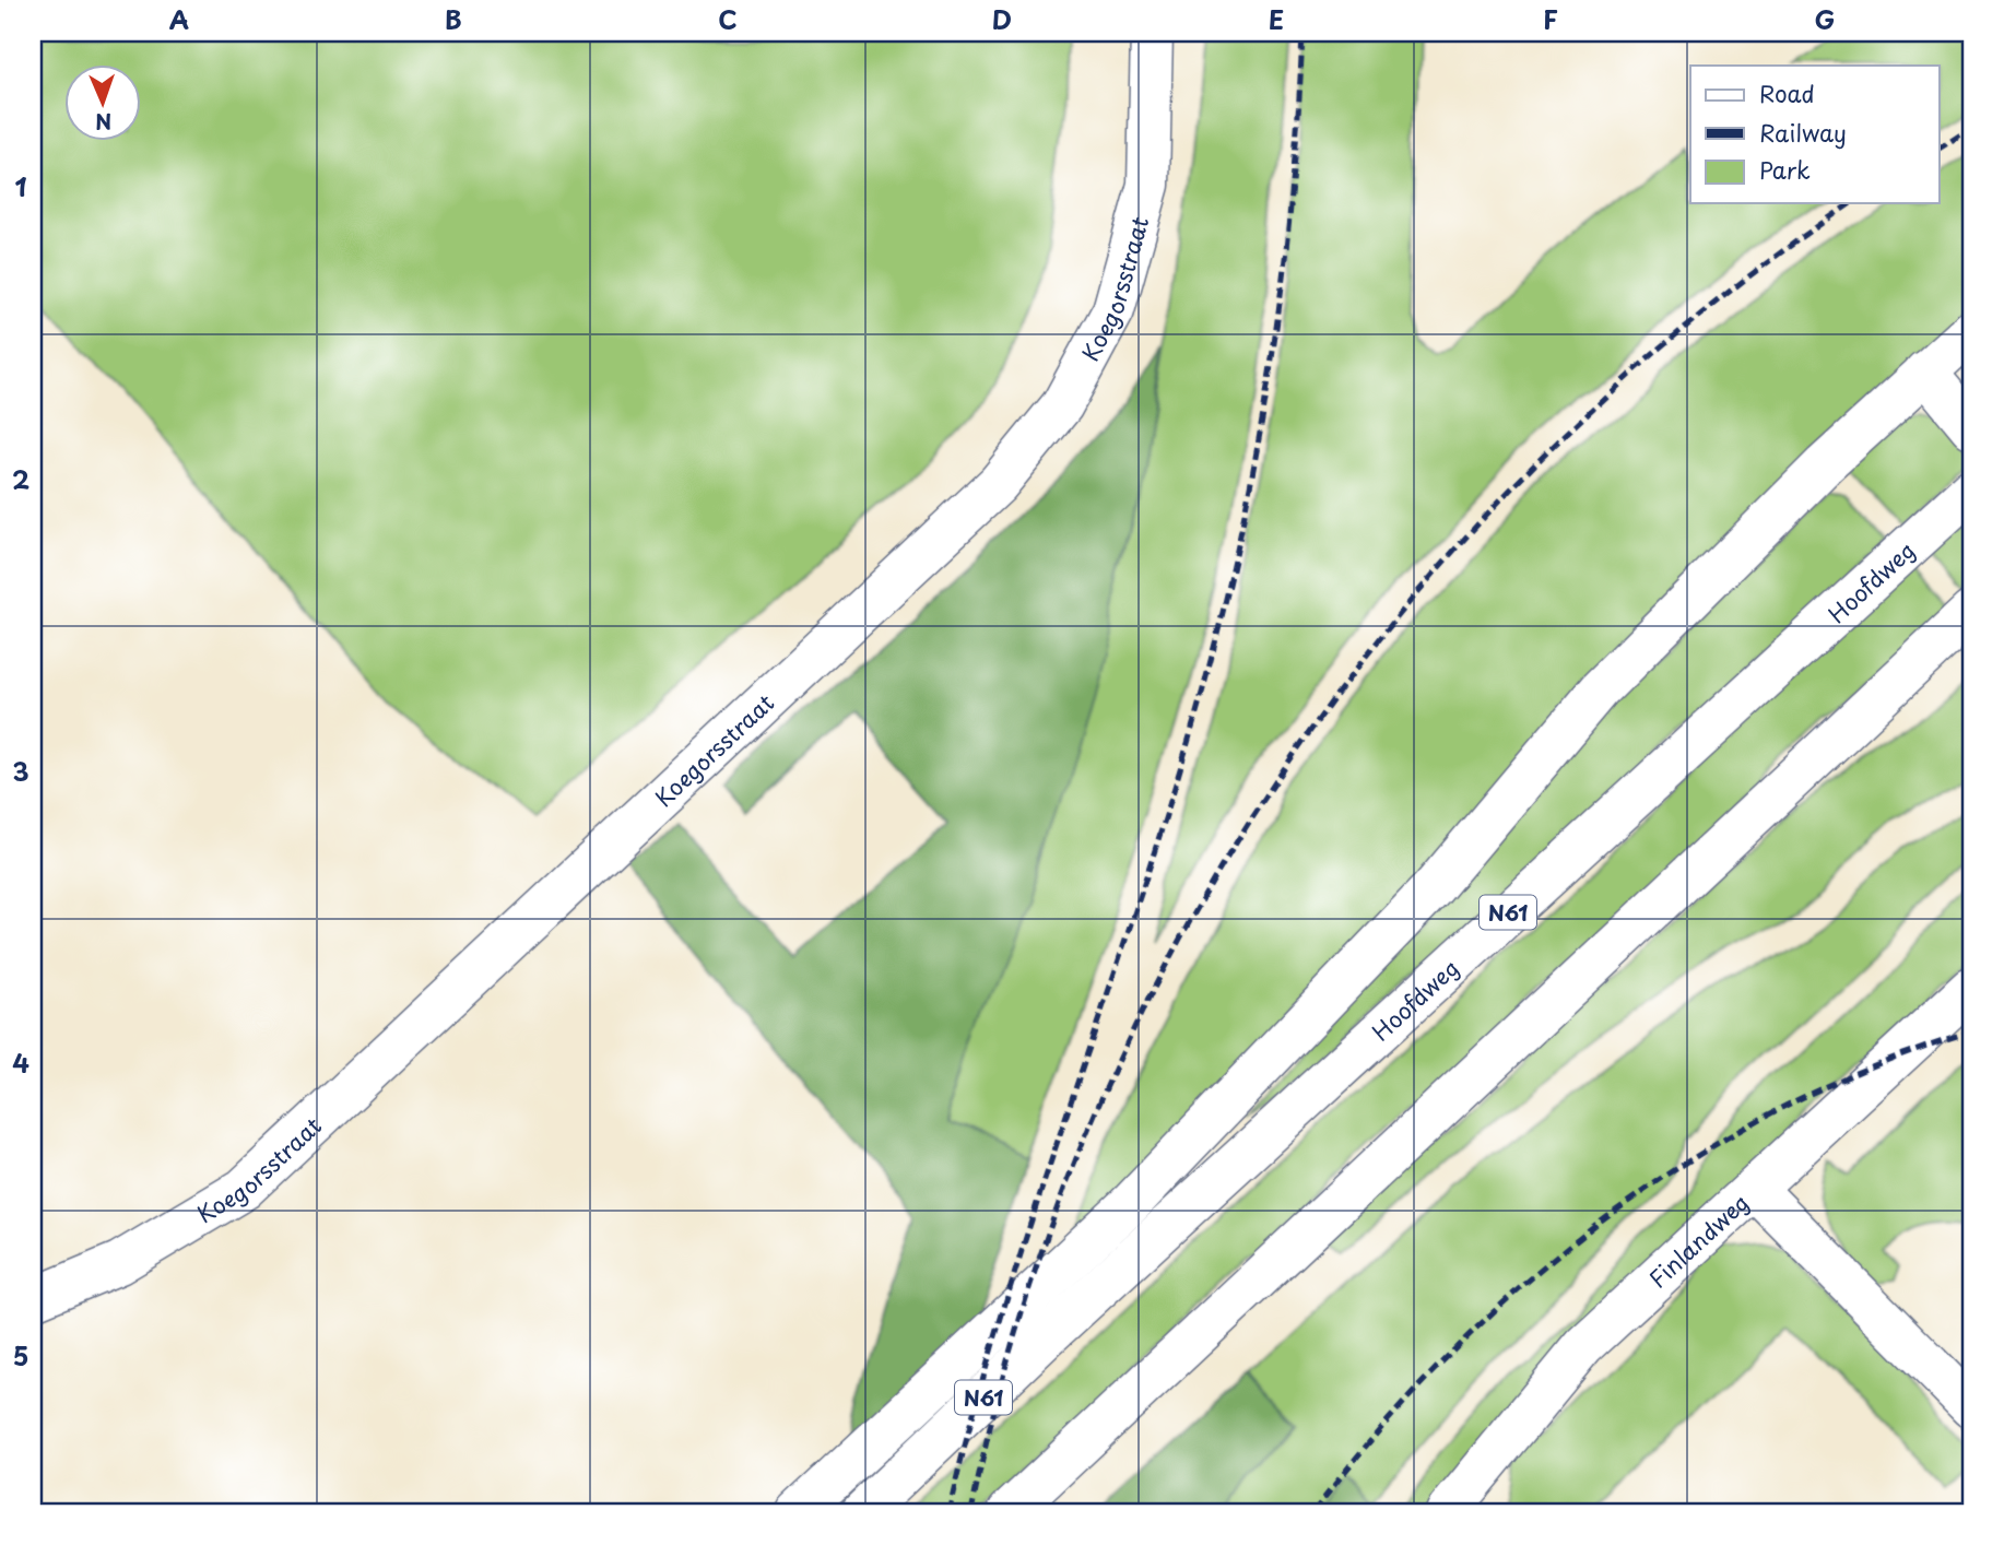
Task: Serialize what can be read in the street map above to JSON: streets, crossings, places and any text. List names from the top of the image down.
{
  "streets": {
    "street": [
      "Koegorsstraat",
      "Hoofdweg",
      "N61",
      "Finlandweg"
    ]
  },
  "legend": ["Road", "Railway", "Park"],
  "north": "bottom",
  "grid": {
    "columns": [
      "A",
      "B",
      "C",
      "D",
      "E",
      "F",
      "G"
    ],
    "rows": [
      "1",
      "2",
      "3",
      "4",
      "5"
    ]
  }
}
